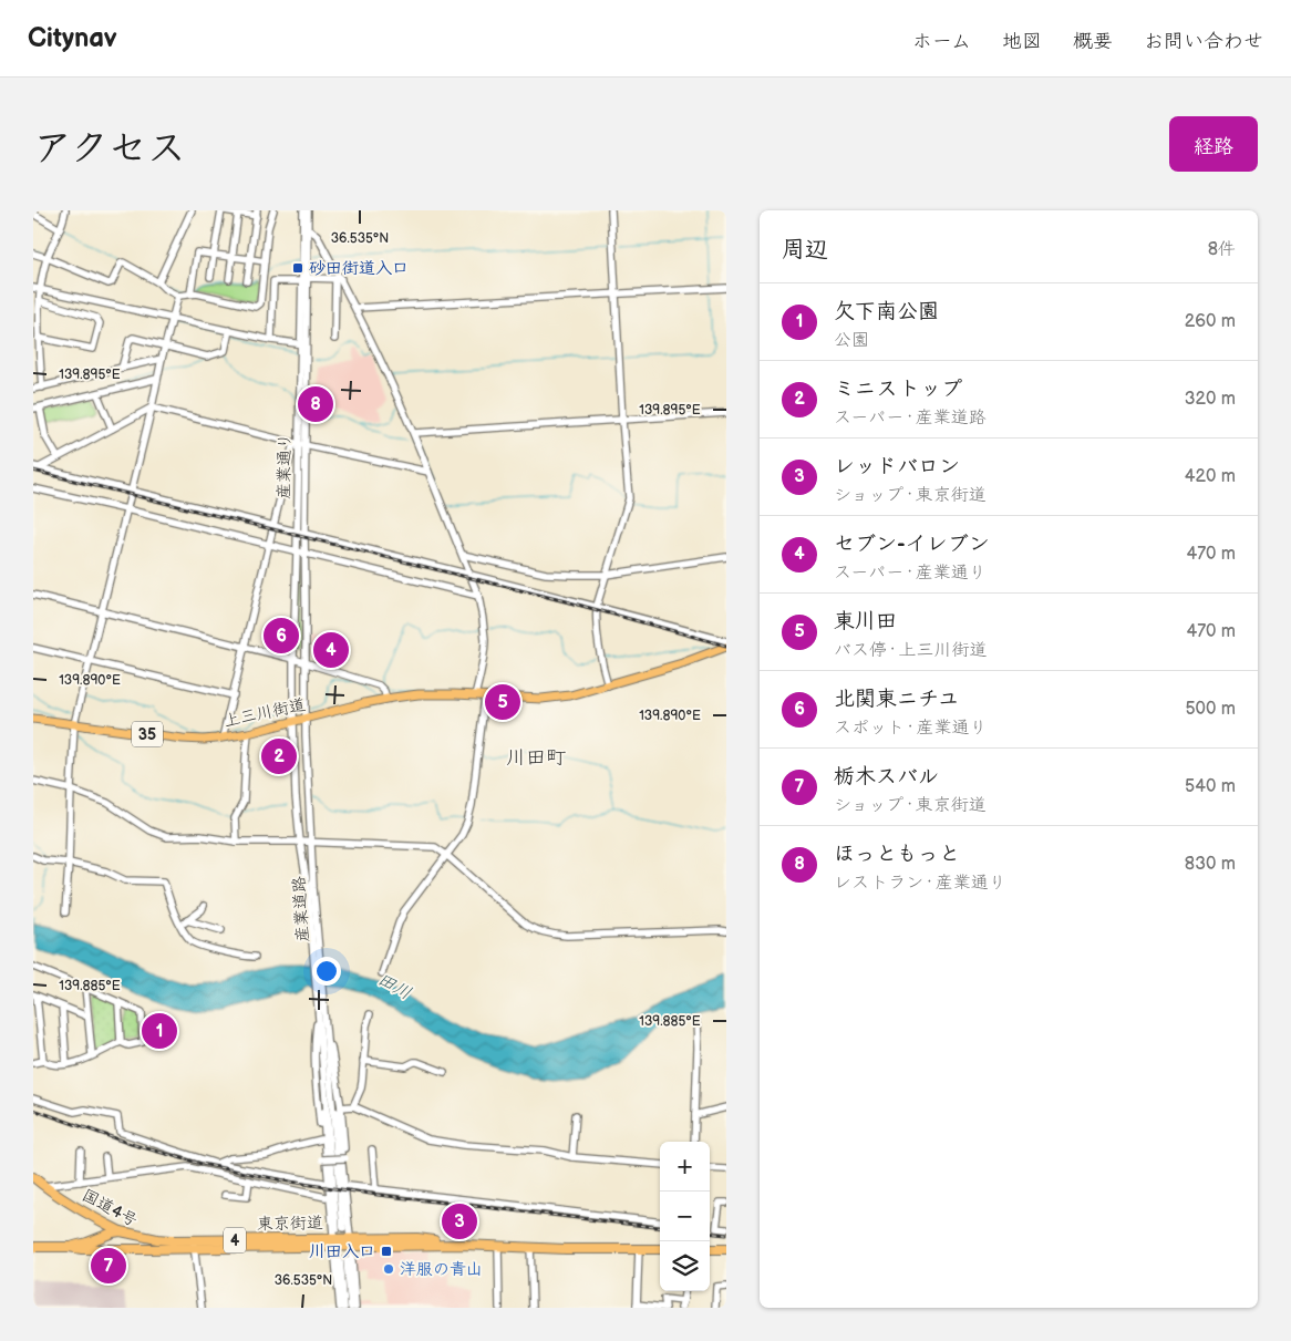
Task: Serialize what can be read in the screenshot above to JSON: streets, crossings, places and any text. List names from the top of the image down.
{
  "streets": {
    "highway": ["国道4号", "東京街道", "4"],
    "main road": ["上三川街道", "35"],
    "street": ["産業通り", "産業道路"]
  },
  "crossings": [
    ["産業通り", "上三川街道"],
    ["産業通り", "産業道路"],
    ["上三川街道", "産業道路"],
    ["国道4号", "東京街道"]
  ],
  "districts": ["川田町"],
  "water": ["田川"],
  "places": {
    "transit": ["砂田街道入口", "川田入口"],
    "other": ["洋服の青山"]
  },
  "page": {
    "header": "Citynav",
    "nav": [
      "ホーム",
      "地図",
      "概要",
      "お問い合わせ"
    ],
    "title": "アクセス",
    "buttons": "経路",
    "heading": ["周辺", "8件"],
    "list": [
      {
        "mark": "1",
        "name": "欠下南公園",
        "note": "公園",
        "value": "260 m"
      },
      {
        "mark": "2",
        "name": "ミニストップ",
        "note": "スーパー · 産業道路",
        "value": "320 m"
      },
      {
        "mark": "3",
        "name": "レッドバロン",
        "note": "ショップ · 東京街道",
        "value": "420 m"
      },
      {
        "mark": "4",
        "name": "セブン-イレブン",
        "note": "スーパー · 産業通り",
        "value": "470 m"
      },
      {
        "mark": "5",
        "name": "東川田",
        "note": "バス停 · 上三川街道",
        "value": "470 m"
      },
      {
        "mark": "6",
        "name": "北関東ニチユ",
        "note": "スポット · 産業通り",
        "value": "500 m"
      },
      {
        "mark": "7",
        "name": "栃木スバル",
        "note": "ショップ · 東京街道",
        "value": "540 m"
      },
      {
        "mark": "8",
        "name": "ほっともっと",
        "note": "レストラン · 産業通り",
        "value": "830 m"
      }
    ],
    "pins": [
      "8",
      "6",
      "4",
      "5",
      "2",
      "1",
      "3",
      "7"
    ],
    "map_buttons": ["+", "−"]
  },
  "coordinates": [
    "36.535°N",
    "139.895°E",
    "139.890°E",
    "139.885°E"
  ]
}
